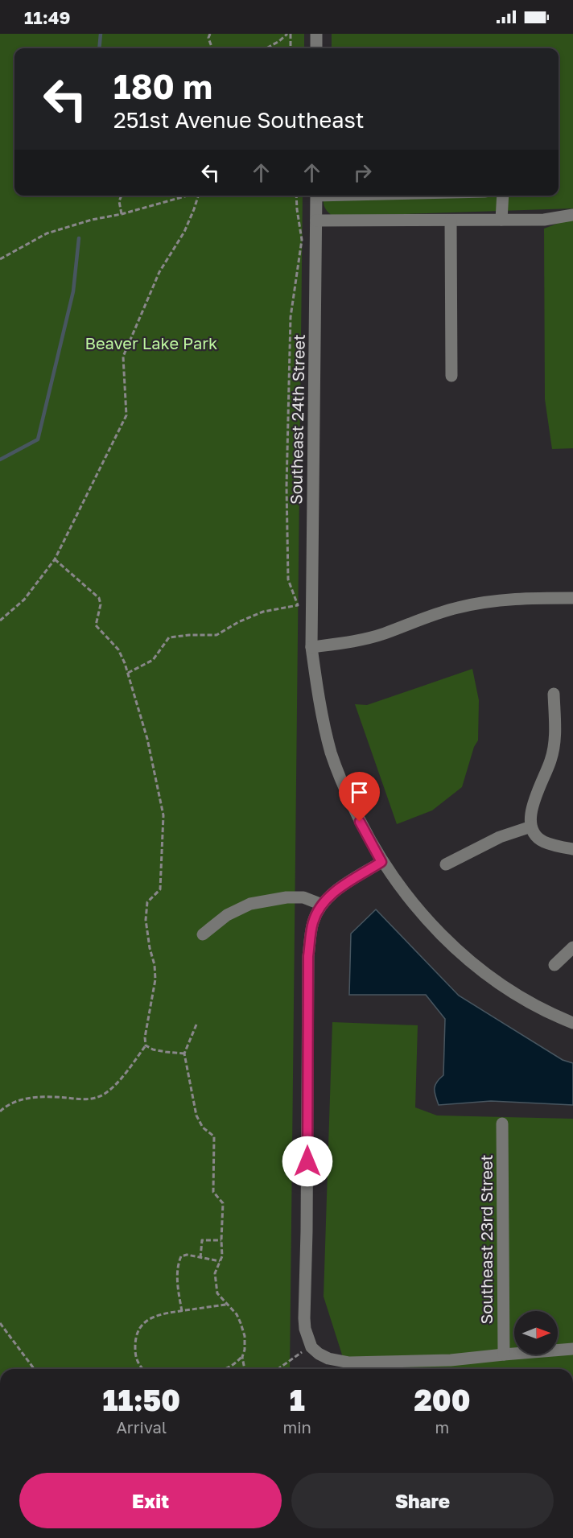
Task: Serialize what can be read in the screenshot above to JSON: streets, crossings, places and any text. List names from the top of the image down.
{
  "streets": {
    "street": ["Southeast 24th Street", "Southeast 23rd Street"]
  },
  "parks": ["Beaver Lake Park"],
  "north": "right",
  "page": {
    "status": "11:49",
    "turn": ["180 m", "251st Avenue Southeast"],
    "eta": [
      "11:50",
      "Arrival",
      "1",
      "min",
      "200",
      "m"
    ],
    "buttons": ["Exit", "Share"]
  }
}
